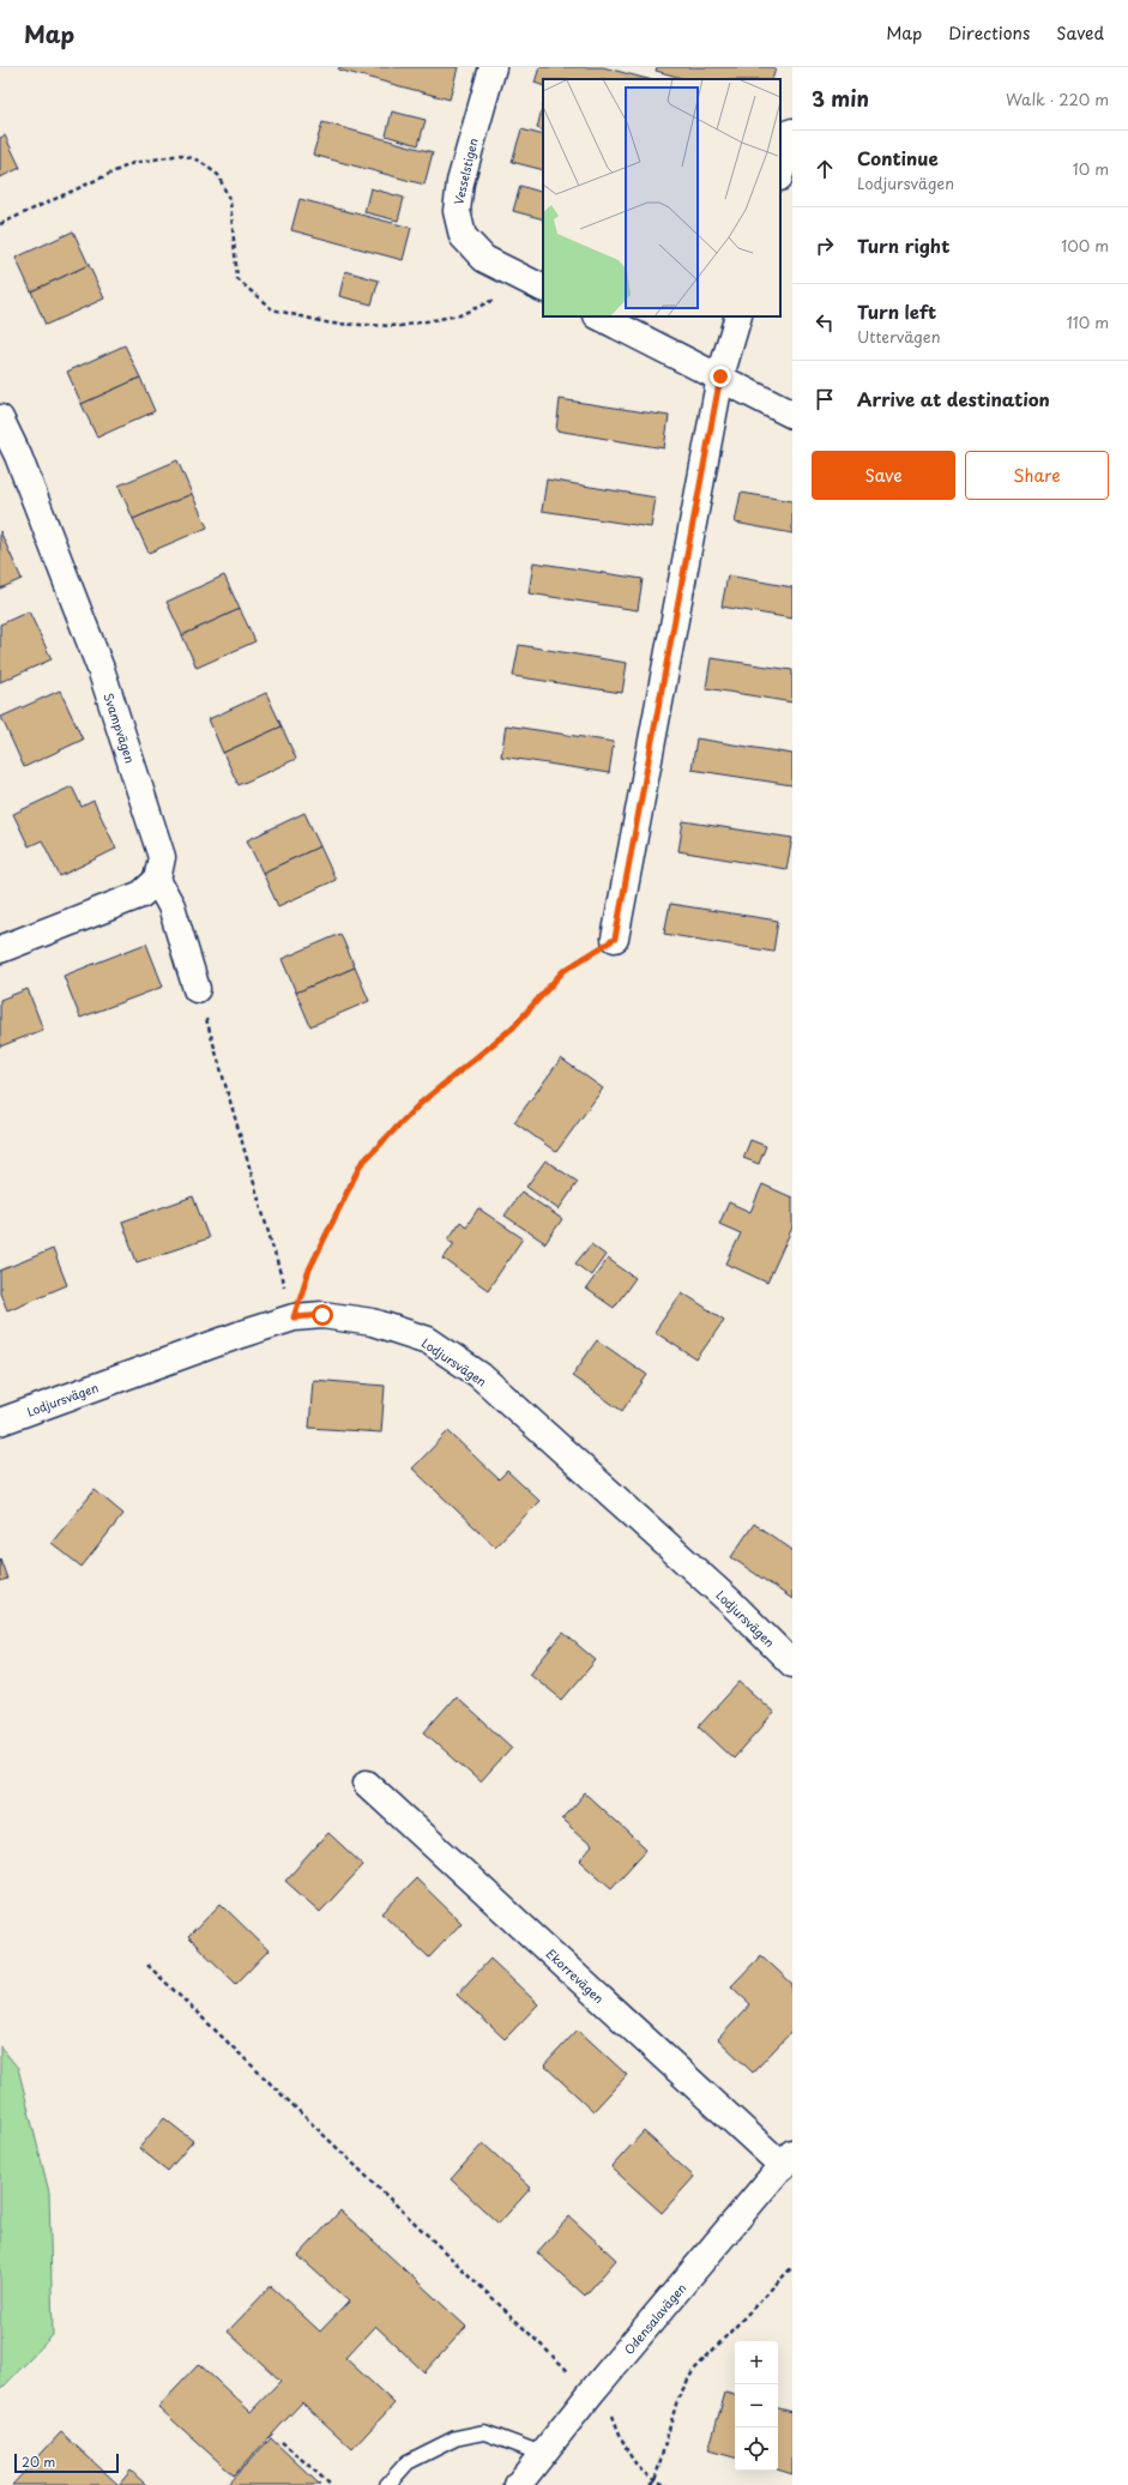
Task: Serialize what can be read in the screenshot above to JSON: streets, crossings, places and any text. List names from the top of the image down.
{
  "streets": {
    "street": [
      "Vesselstigen",
      "Svampvägen",
      "Lodjursvägen",
      "Ekorrevägen",
      "Odensalavägen"
    ]
  },
  "crossings": [
    ["Ekorrevägen", "Odensalavägen"]
  ],
  "scale_bar": "20 m",
  "page": {
    "header": "Map",
    "nav": ["Map", "Directions", "Saved"],
    "heading": ["3 min", "Walk · 220 m"],
    "list": [
      ["Continue", "Lodjursvägen", "10 m"],
      ["Turn right", "100 m"],
      ["Turn left", "Uttervägen", "110 m"],
      "Arrive at destination"
    ],
    "buttons": ["Save", "Share"],
    "map_buttons": ["+", "−"],
    "scale": "20 m"
  }
}
